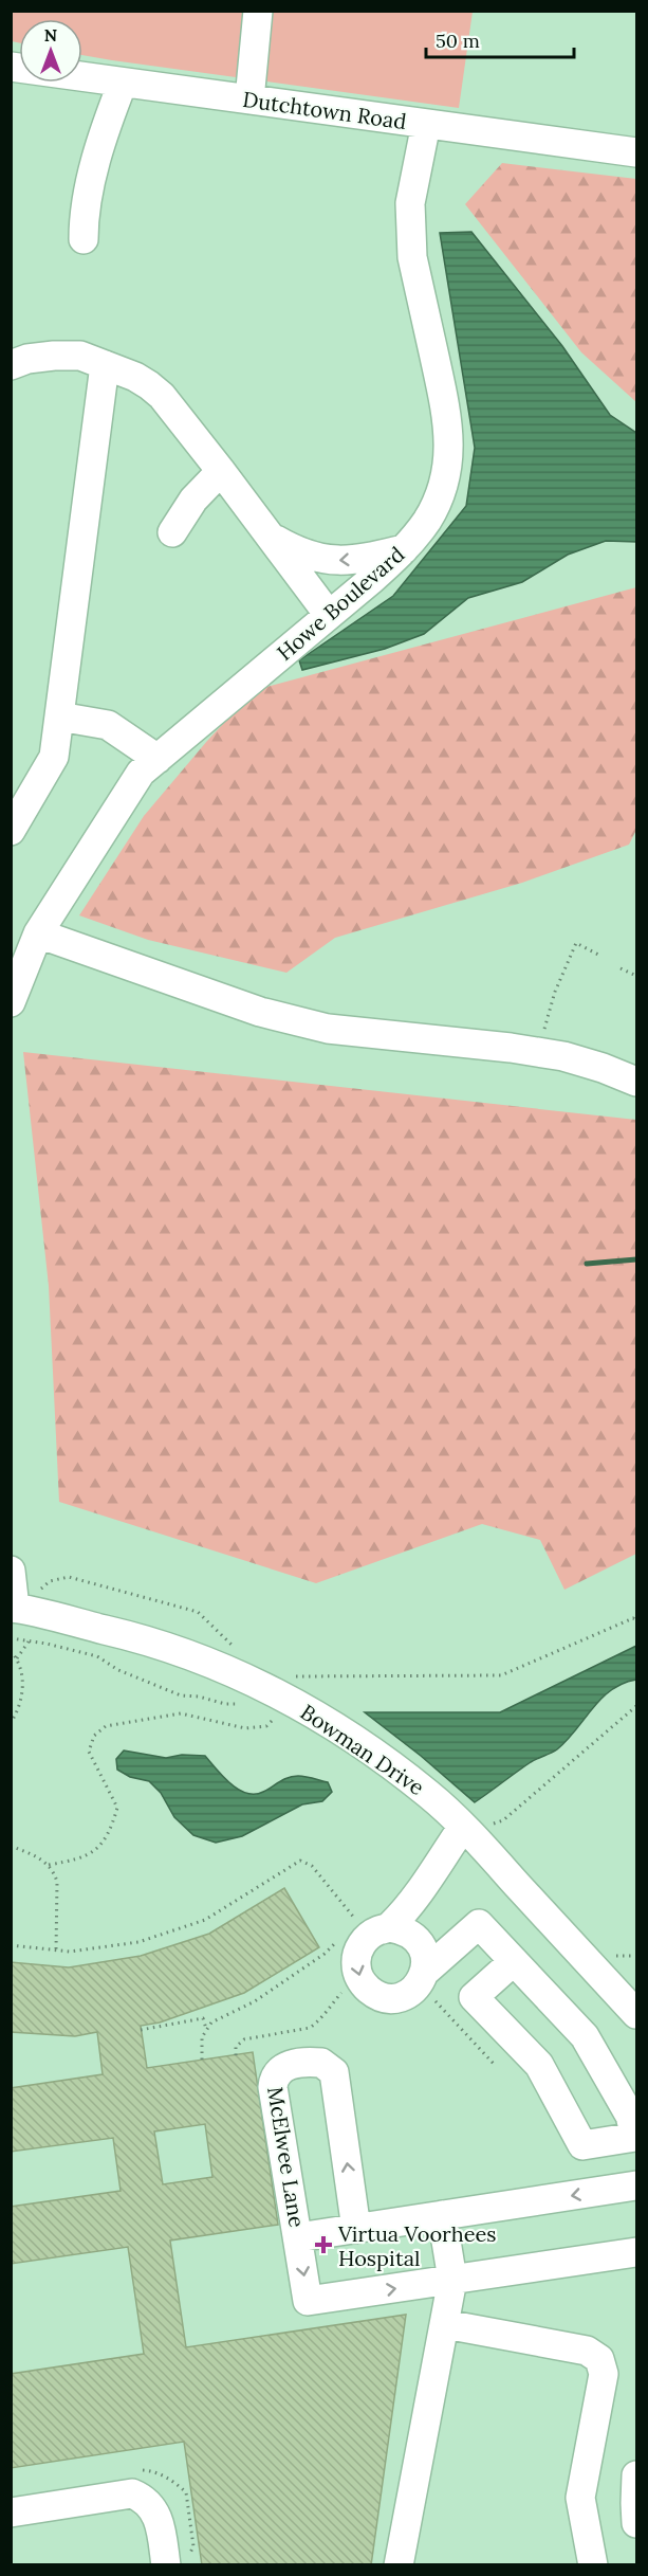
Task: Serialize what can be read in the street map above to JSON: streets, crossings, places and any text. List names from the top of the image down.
{
  "streets": {
    "street": [
      "Dutchtown Road",
      "Howe Boulevard",
      "Bowman Drive",
      "McElwee Lane"
    ]
  },
  "crossings": [
    ["Dutchtown Road", "Howe Boulevard"]
  ],
  "places": {
    "health": ["Virtua Voorhees Hospital"]
  },
  "scale_bar": "50 m",
  "north": "top"
}
